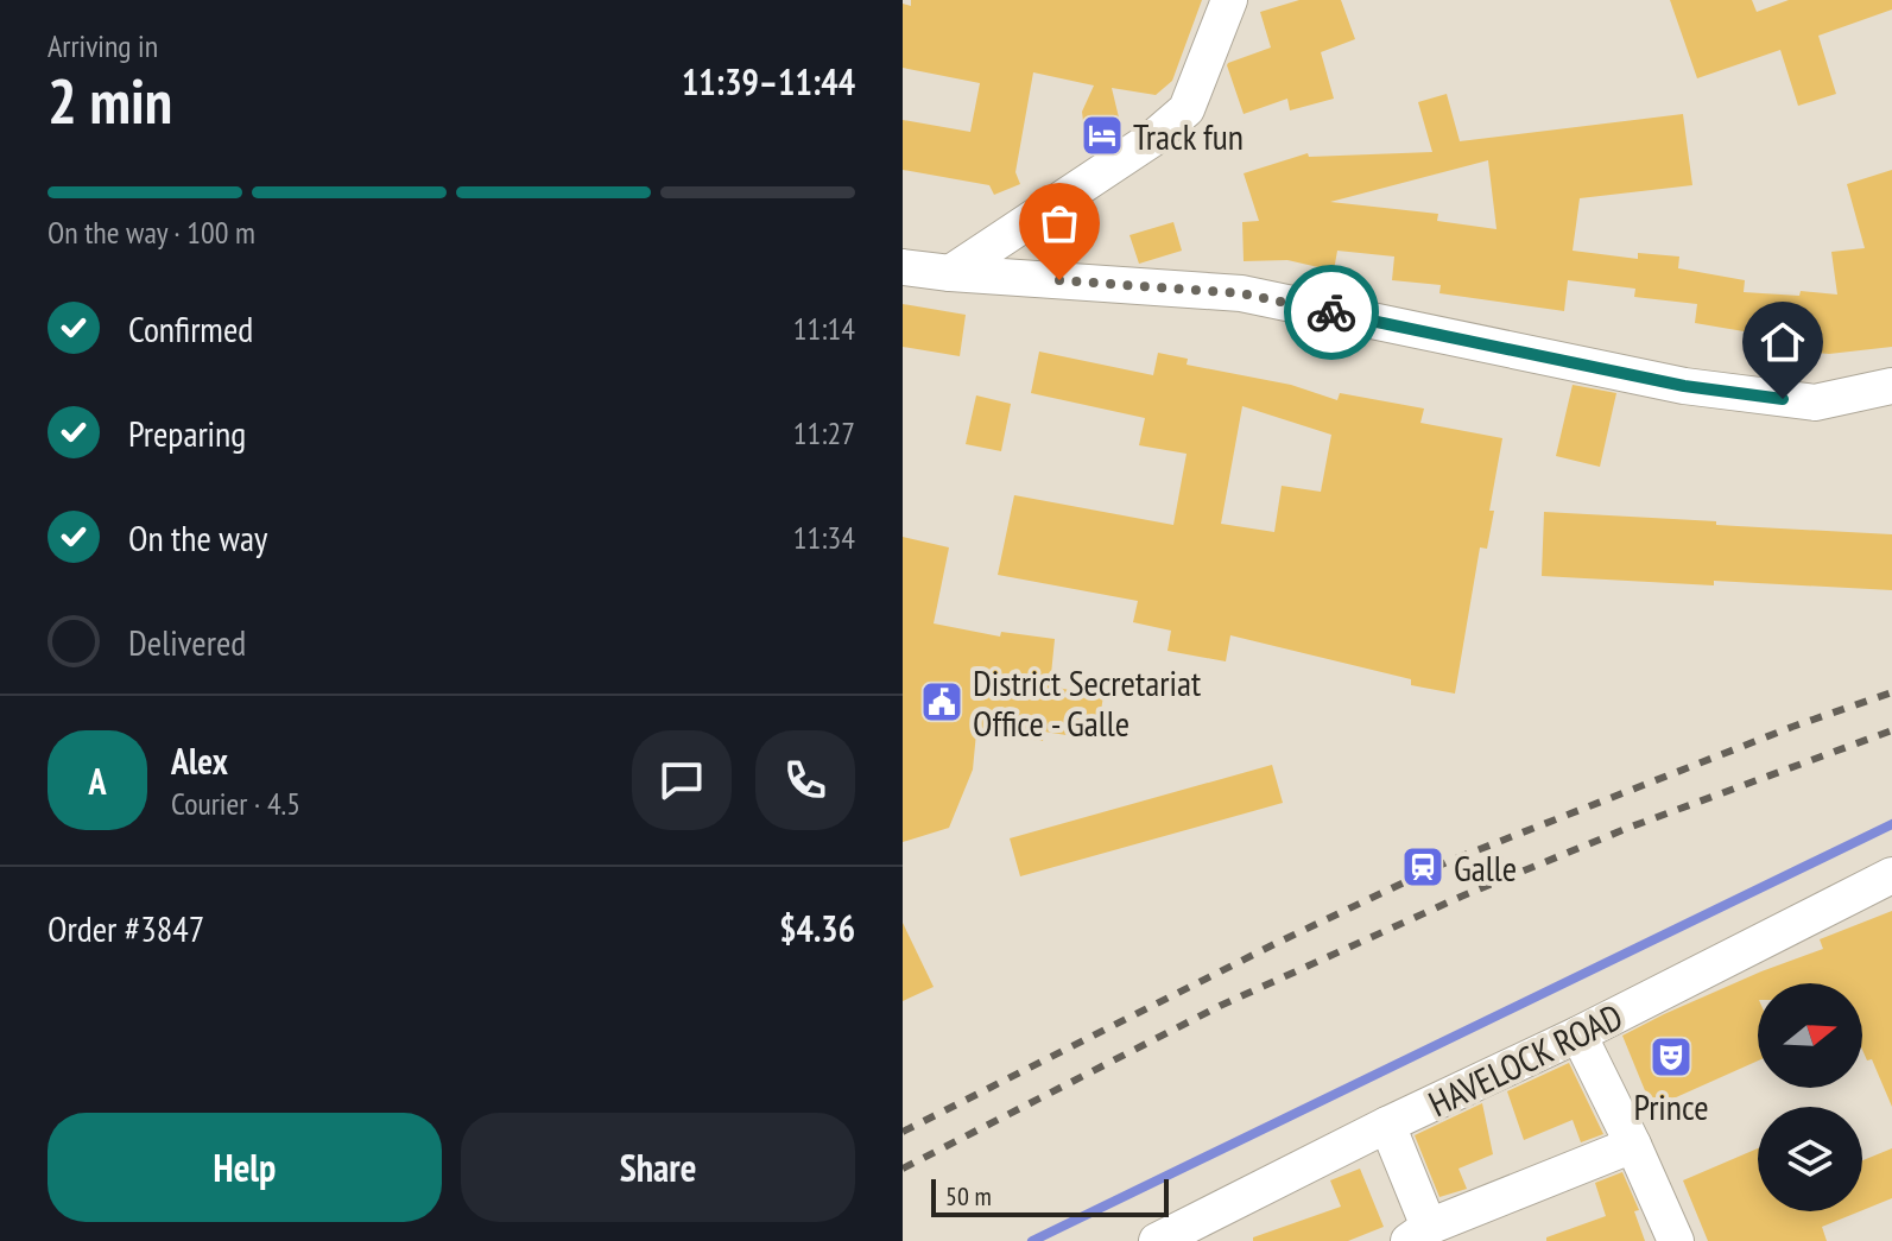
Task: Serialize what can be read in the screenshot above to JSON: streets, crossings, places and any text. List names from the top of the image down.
{
  "streets": {
    "street": ["HAVELOCK ROAD"]
  },
  "places": {
    "hotel": ["Track fun"],
    "public building": ["District Secretariat Office - Galle"],
    "station": ["Galle"],
    "theatre": ["Prince"]
  },
  "scale_bar": "50 m",
  "north": "right",
  "page": {
    "heading": ["2 min", "Arriving in", "11:39–11:44"],
    "panel": [
      "Alex",
      "Courier · 4.5",
      "Order #3847",
      "$4.36"
    ],
    "bar": "On the way · 100 m",
    "list": [
      ["Confirmed", "11:14"],
      ["Preparing", "11:27"],
      ["On the way", "11:34"],
      "Delivered"
    ],
    "round": "A",
    "buttons": ["Help", "Share"],
    "scale": "50 m"
  }
}
